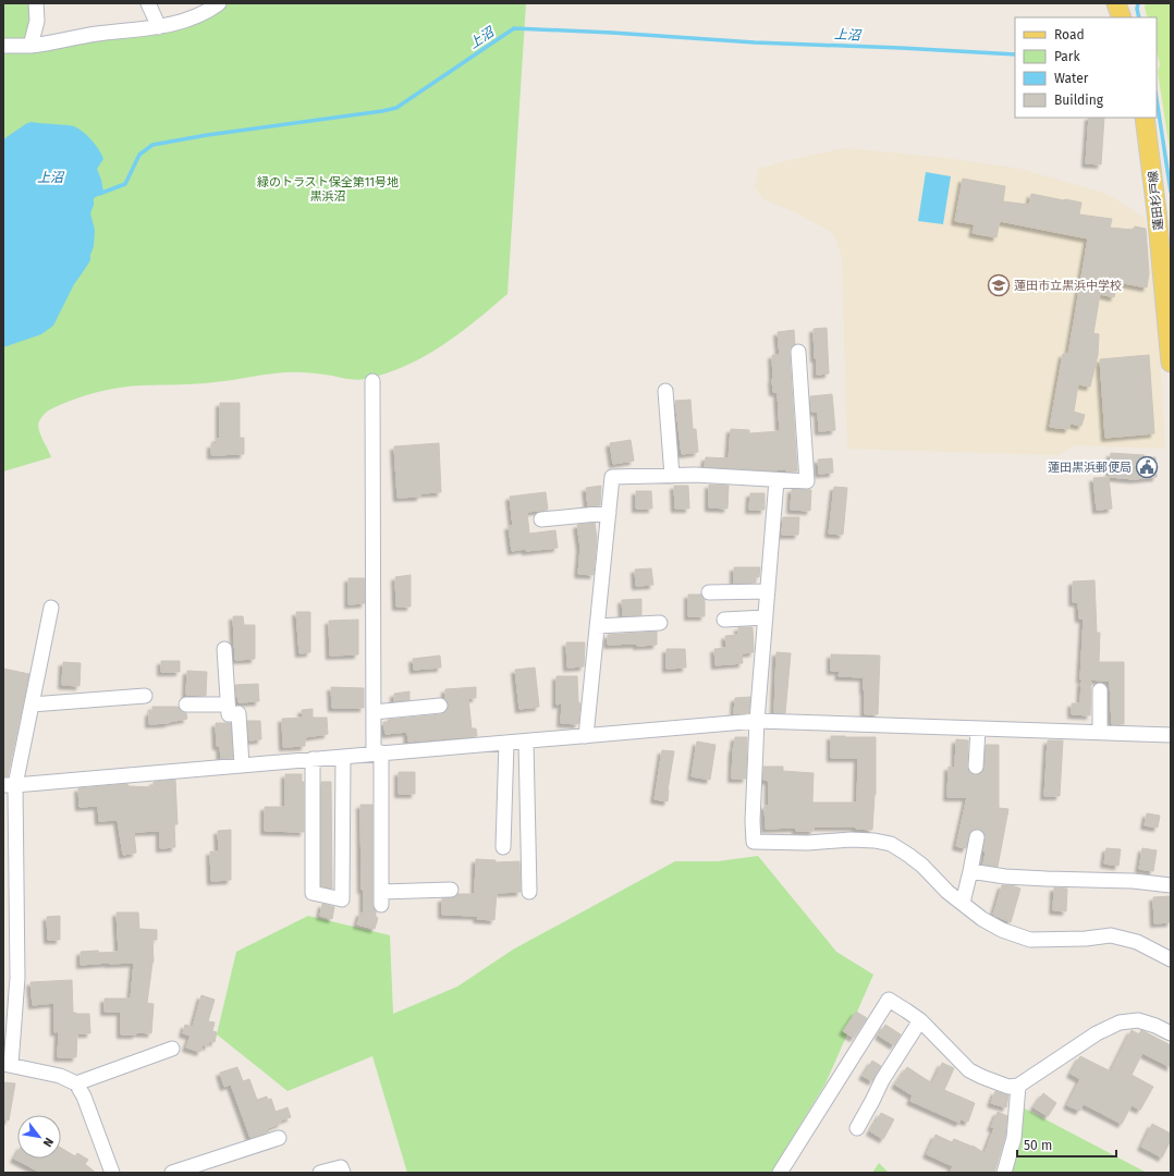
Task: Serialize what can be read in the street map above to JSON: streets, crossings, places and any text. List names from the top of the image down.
{
  "streets": {
    "main road": ["蓮田杉戸線"]
  },
  "water": ["上沼"],
  "parks": ["緑のトラスト保全第11号地 黒浜沼"],
  "places": {
    "school or university": ["蓮田市立黒浜中学校"],
    "public building": ["蓮田黒浜郵便局"]
  },
  "legend": [
    "Road",
    "Park",
    "Water",
    "Building"
  ],
  "scale_bar": "50 m",
  "north": "bottom right"
}
